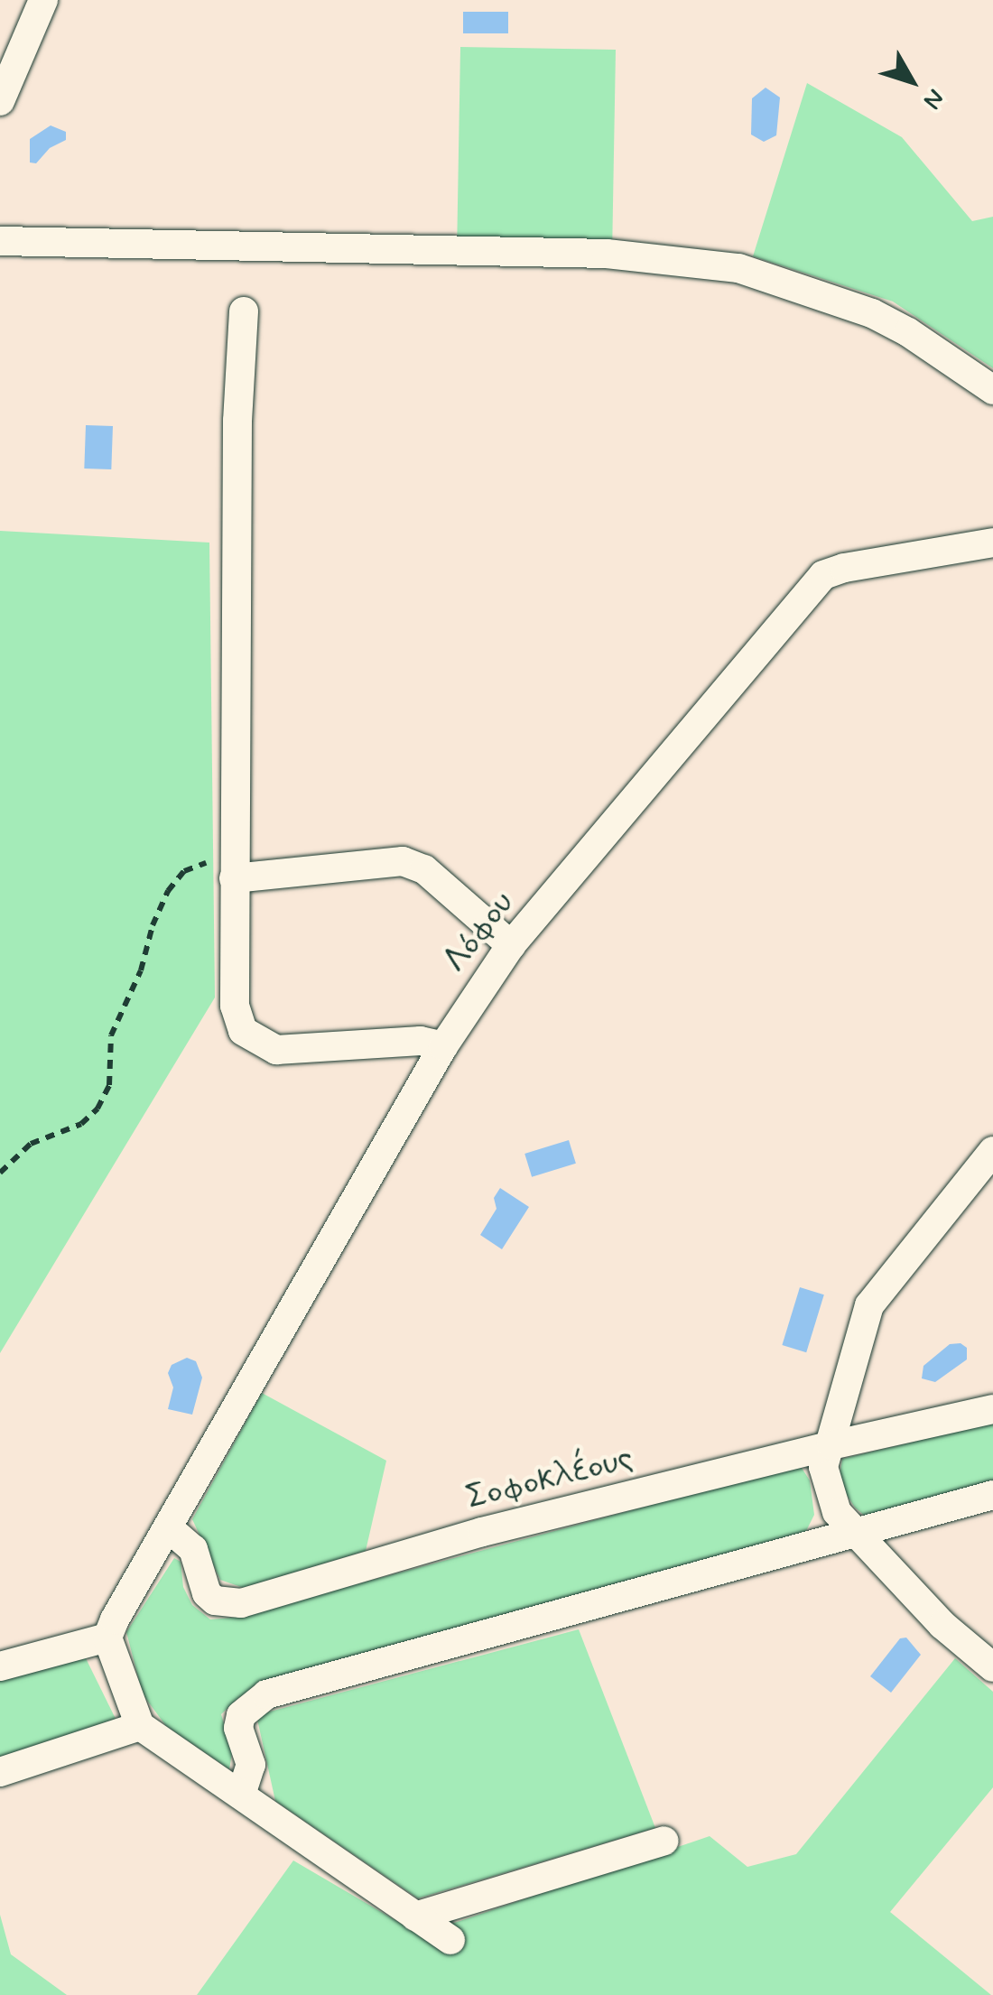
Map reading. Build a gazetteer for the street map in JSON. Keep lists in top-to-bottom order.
{
  "streets": {
    "street": ["Λόφου", "Σοφοκλέους"]
  },
  "crossings": [
    ["Λόφου", "Σοφοκλέους"]
  ],
  "north": "bottom right"
}
